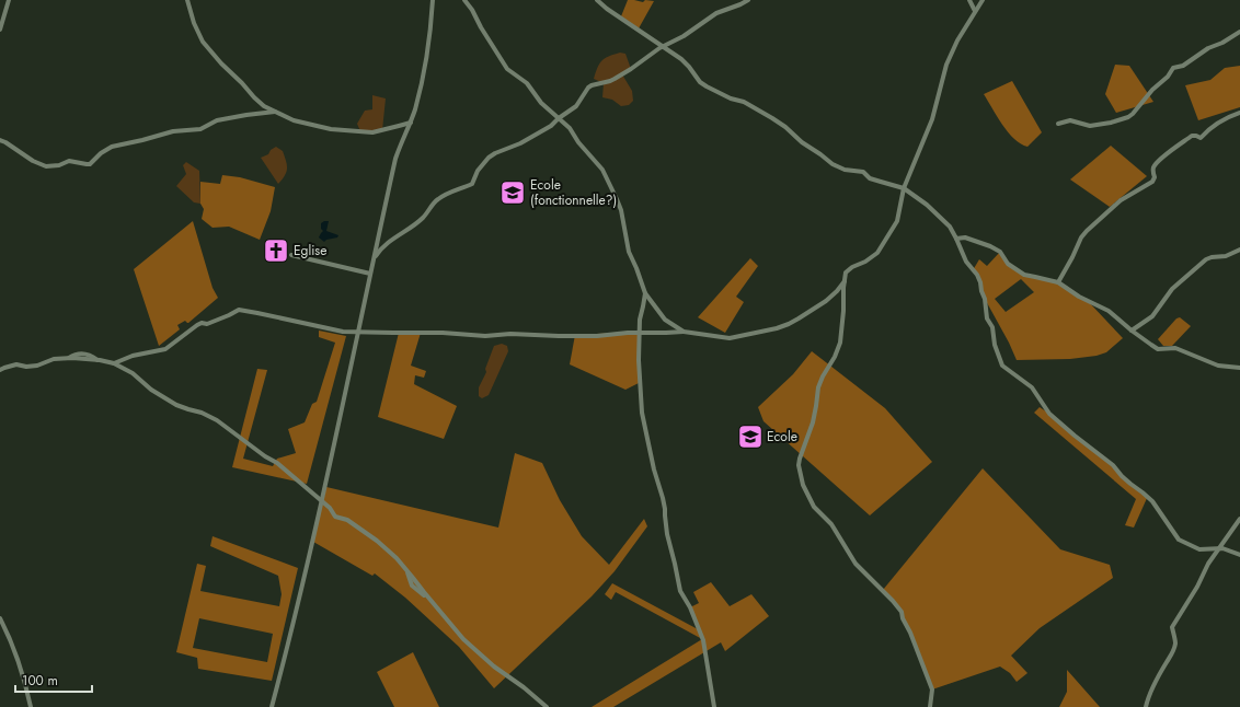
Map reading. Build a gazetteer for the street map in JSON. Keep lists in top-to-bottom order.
{
  "places": {
    "school or university": ["Ecole (fonctionnelle?)", "Ecole"],
    "church": ["Eglise"]
  },
  "scale_bar": "100 m"
}
